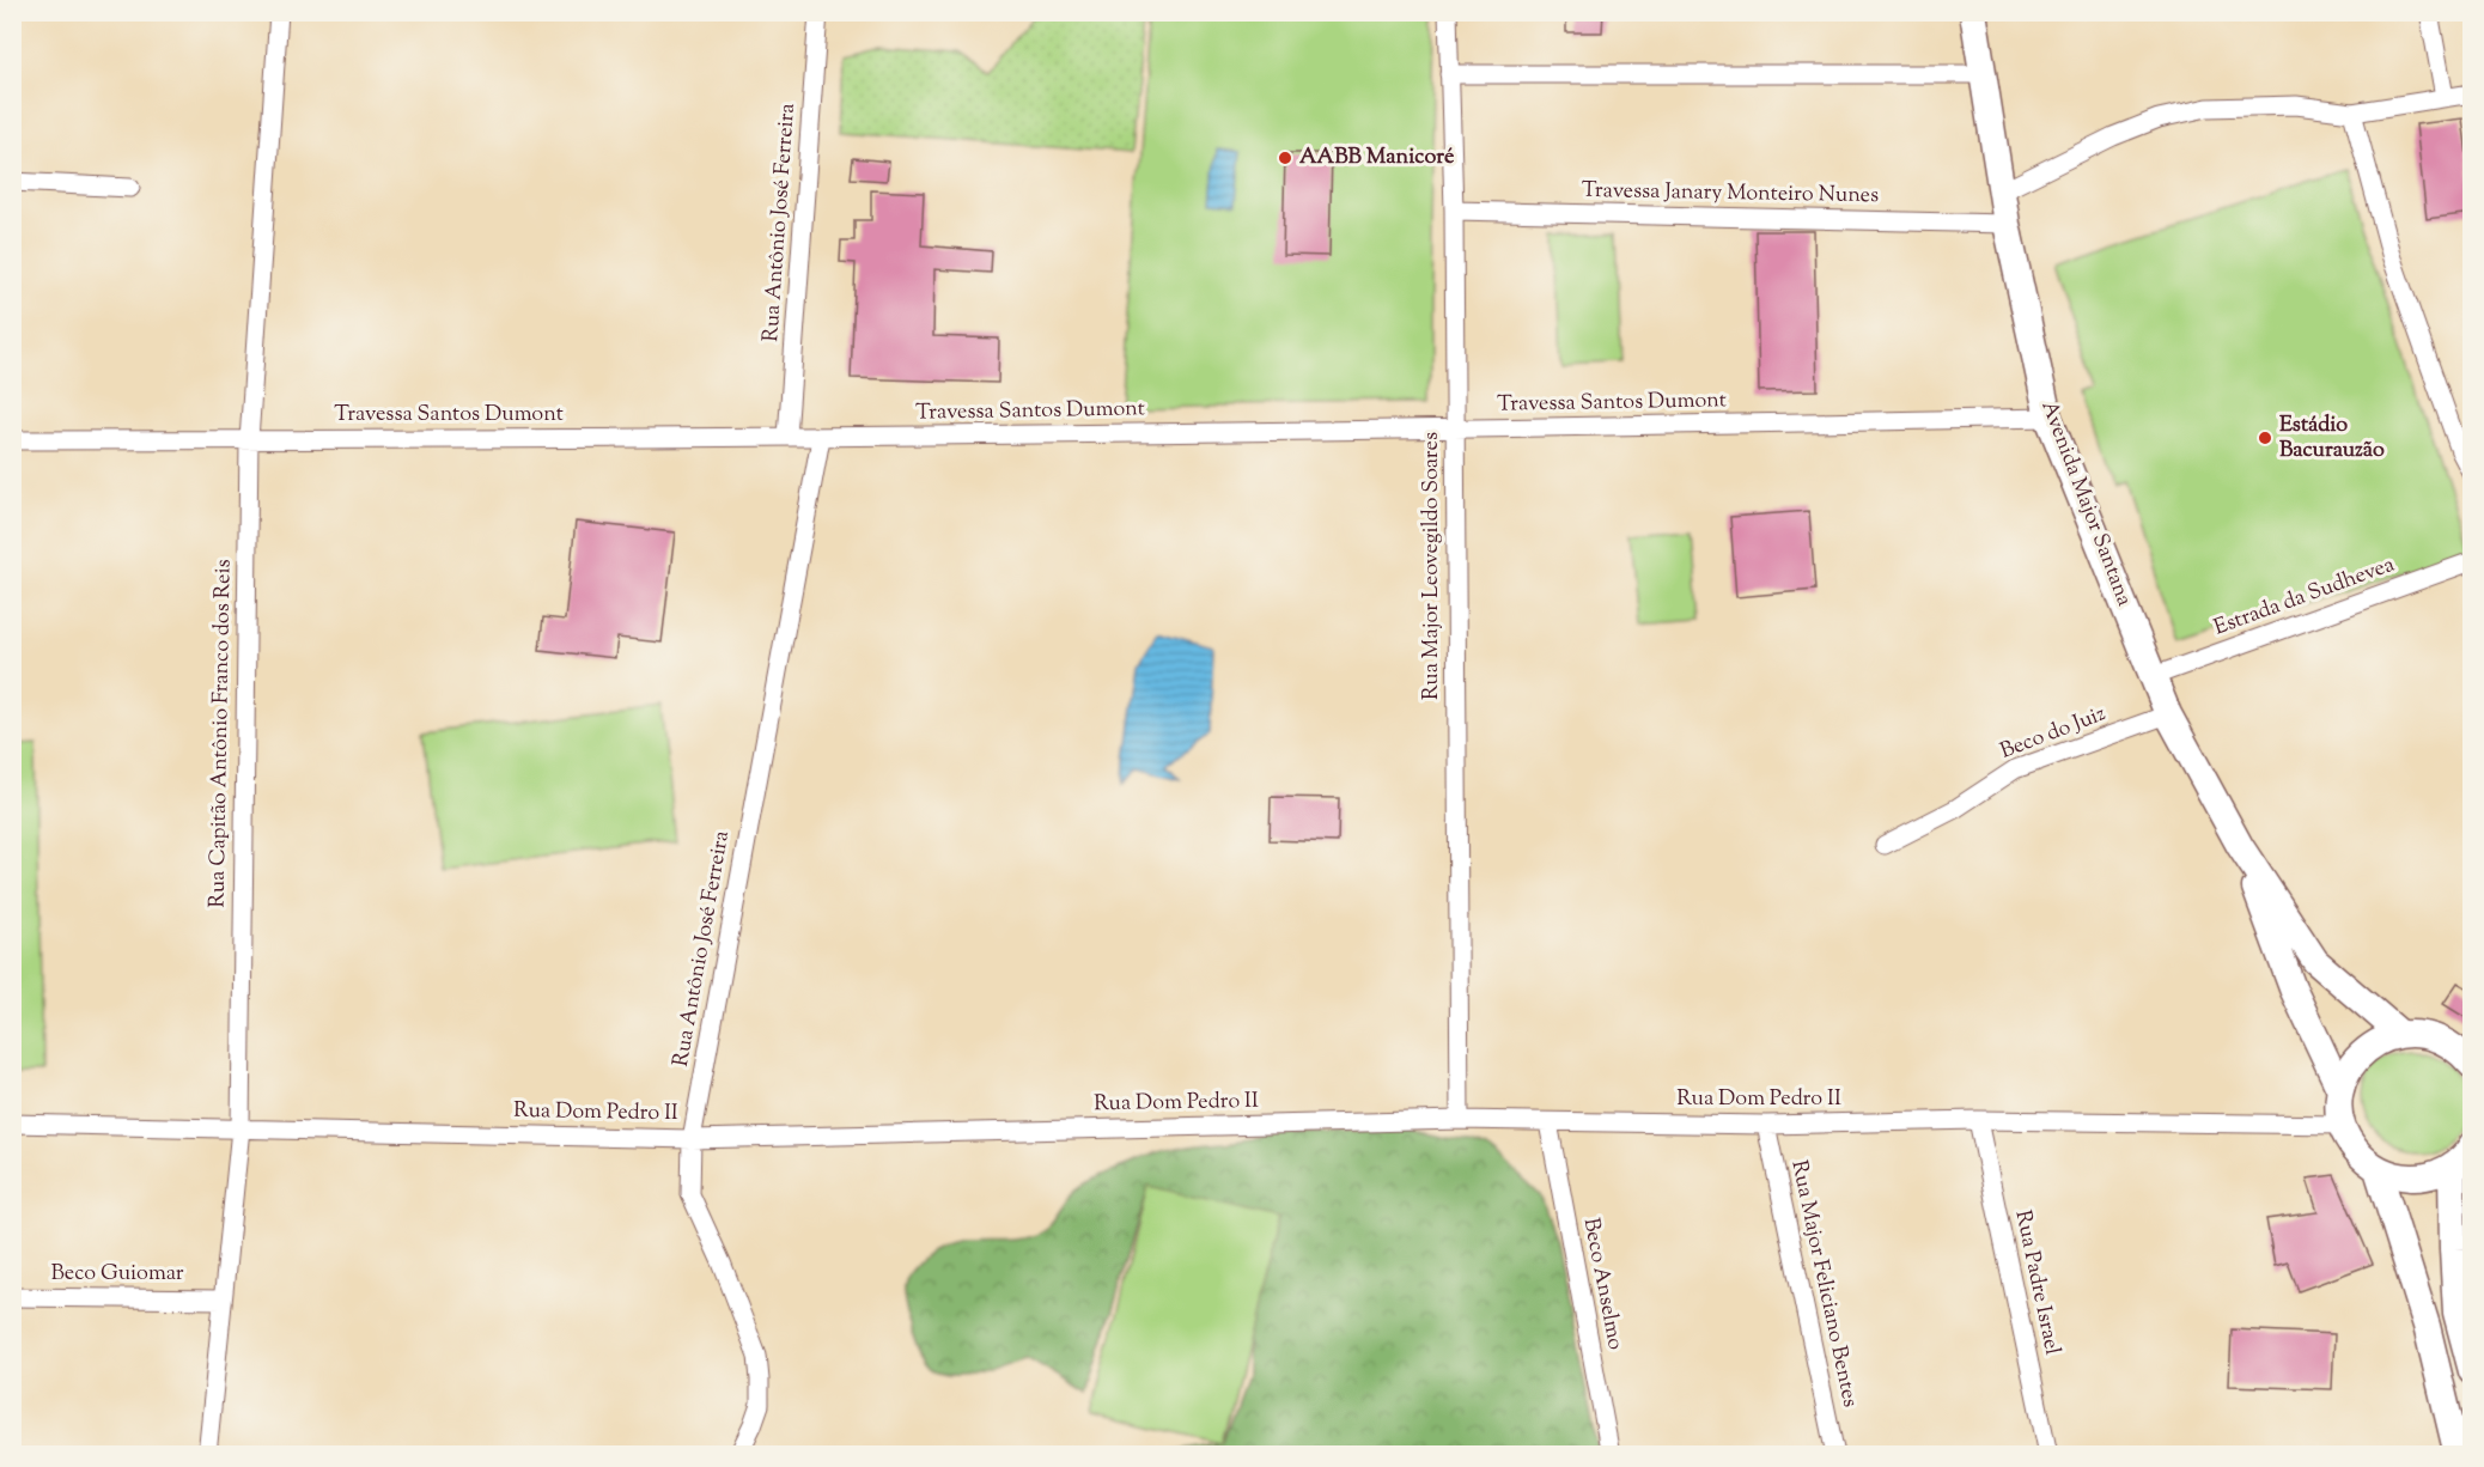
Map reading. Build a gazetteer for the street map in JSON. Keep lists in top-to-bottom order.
{
  "streets": {
    "street": [
      "Travessa Janary Monteiro Nunes",
      "Rua Antônio José Ferreira",
      "Travessa Santos Dumont",
      "Avenida Major Santana",
      "Rua Major Leovegildo Soares",
      "Estrada da Sudhevea",
      "Rua Capitão Antônio Franco dos Reis",
      "Beco do Juiz",
      "Rua Dom Pedro II",
      "Beco Guiomar",
      "Rua Padre Israel",
      "Beco Anselmo",
      "Rua Major Feliciano Bentes"
    ]
  },
  "crossings": [
    ["Travessa Janary Monteiro Nunes", "Avenida Major Santana"],
    ["Travessa Janary Monteiro Nunes", "Rua Major Leovegildo Soares"],
    ["Rua Antônio José Ferreira", "Travessa Santos Dumont"],
    ["Rua Antônio José Ferreira", "Rua Dom Pedro II"],
    ["Travessa Santos Dumont", "Avenida Major Santana"],
    ["Travessa Santos Dumont", "Rua Major Leovegildo Soares"],
    ["Travessa Santos Dumont", "Rua Capitão Antônio Franco dos Reis"],
    ["Avenida Major Santana", "Estrada da Sudhevea"],
    ["Avenida Major Santana", "Beco do Juiz"],
    ["Rua Major Leovegildo Soares", "Rua Dom Pedro II"],
    ["Rua Capitão Antônio Franco dos Reis", "Rua Dom Pedro II"],
    ["Rua Capitão Antônio Franco dos Reis", "Beco Guiomar"],
    ["Rua Dom Pedro II", "Rua Padre Israel"],
    ["Rua Dom Pedro II", "Beco Anselmo"],
    ["Rua Dom Pedro II", "Rua Major Feliciano Bentes"]
  ],
  "places": ["AABB Manicoré", "Estádio Bacurauzão"]
}
